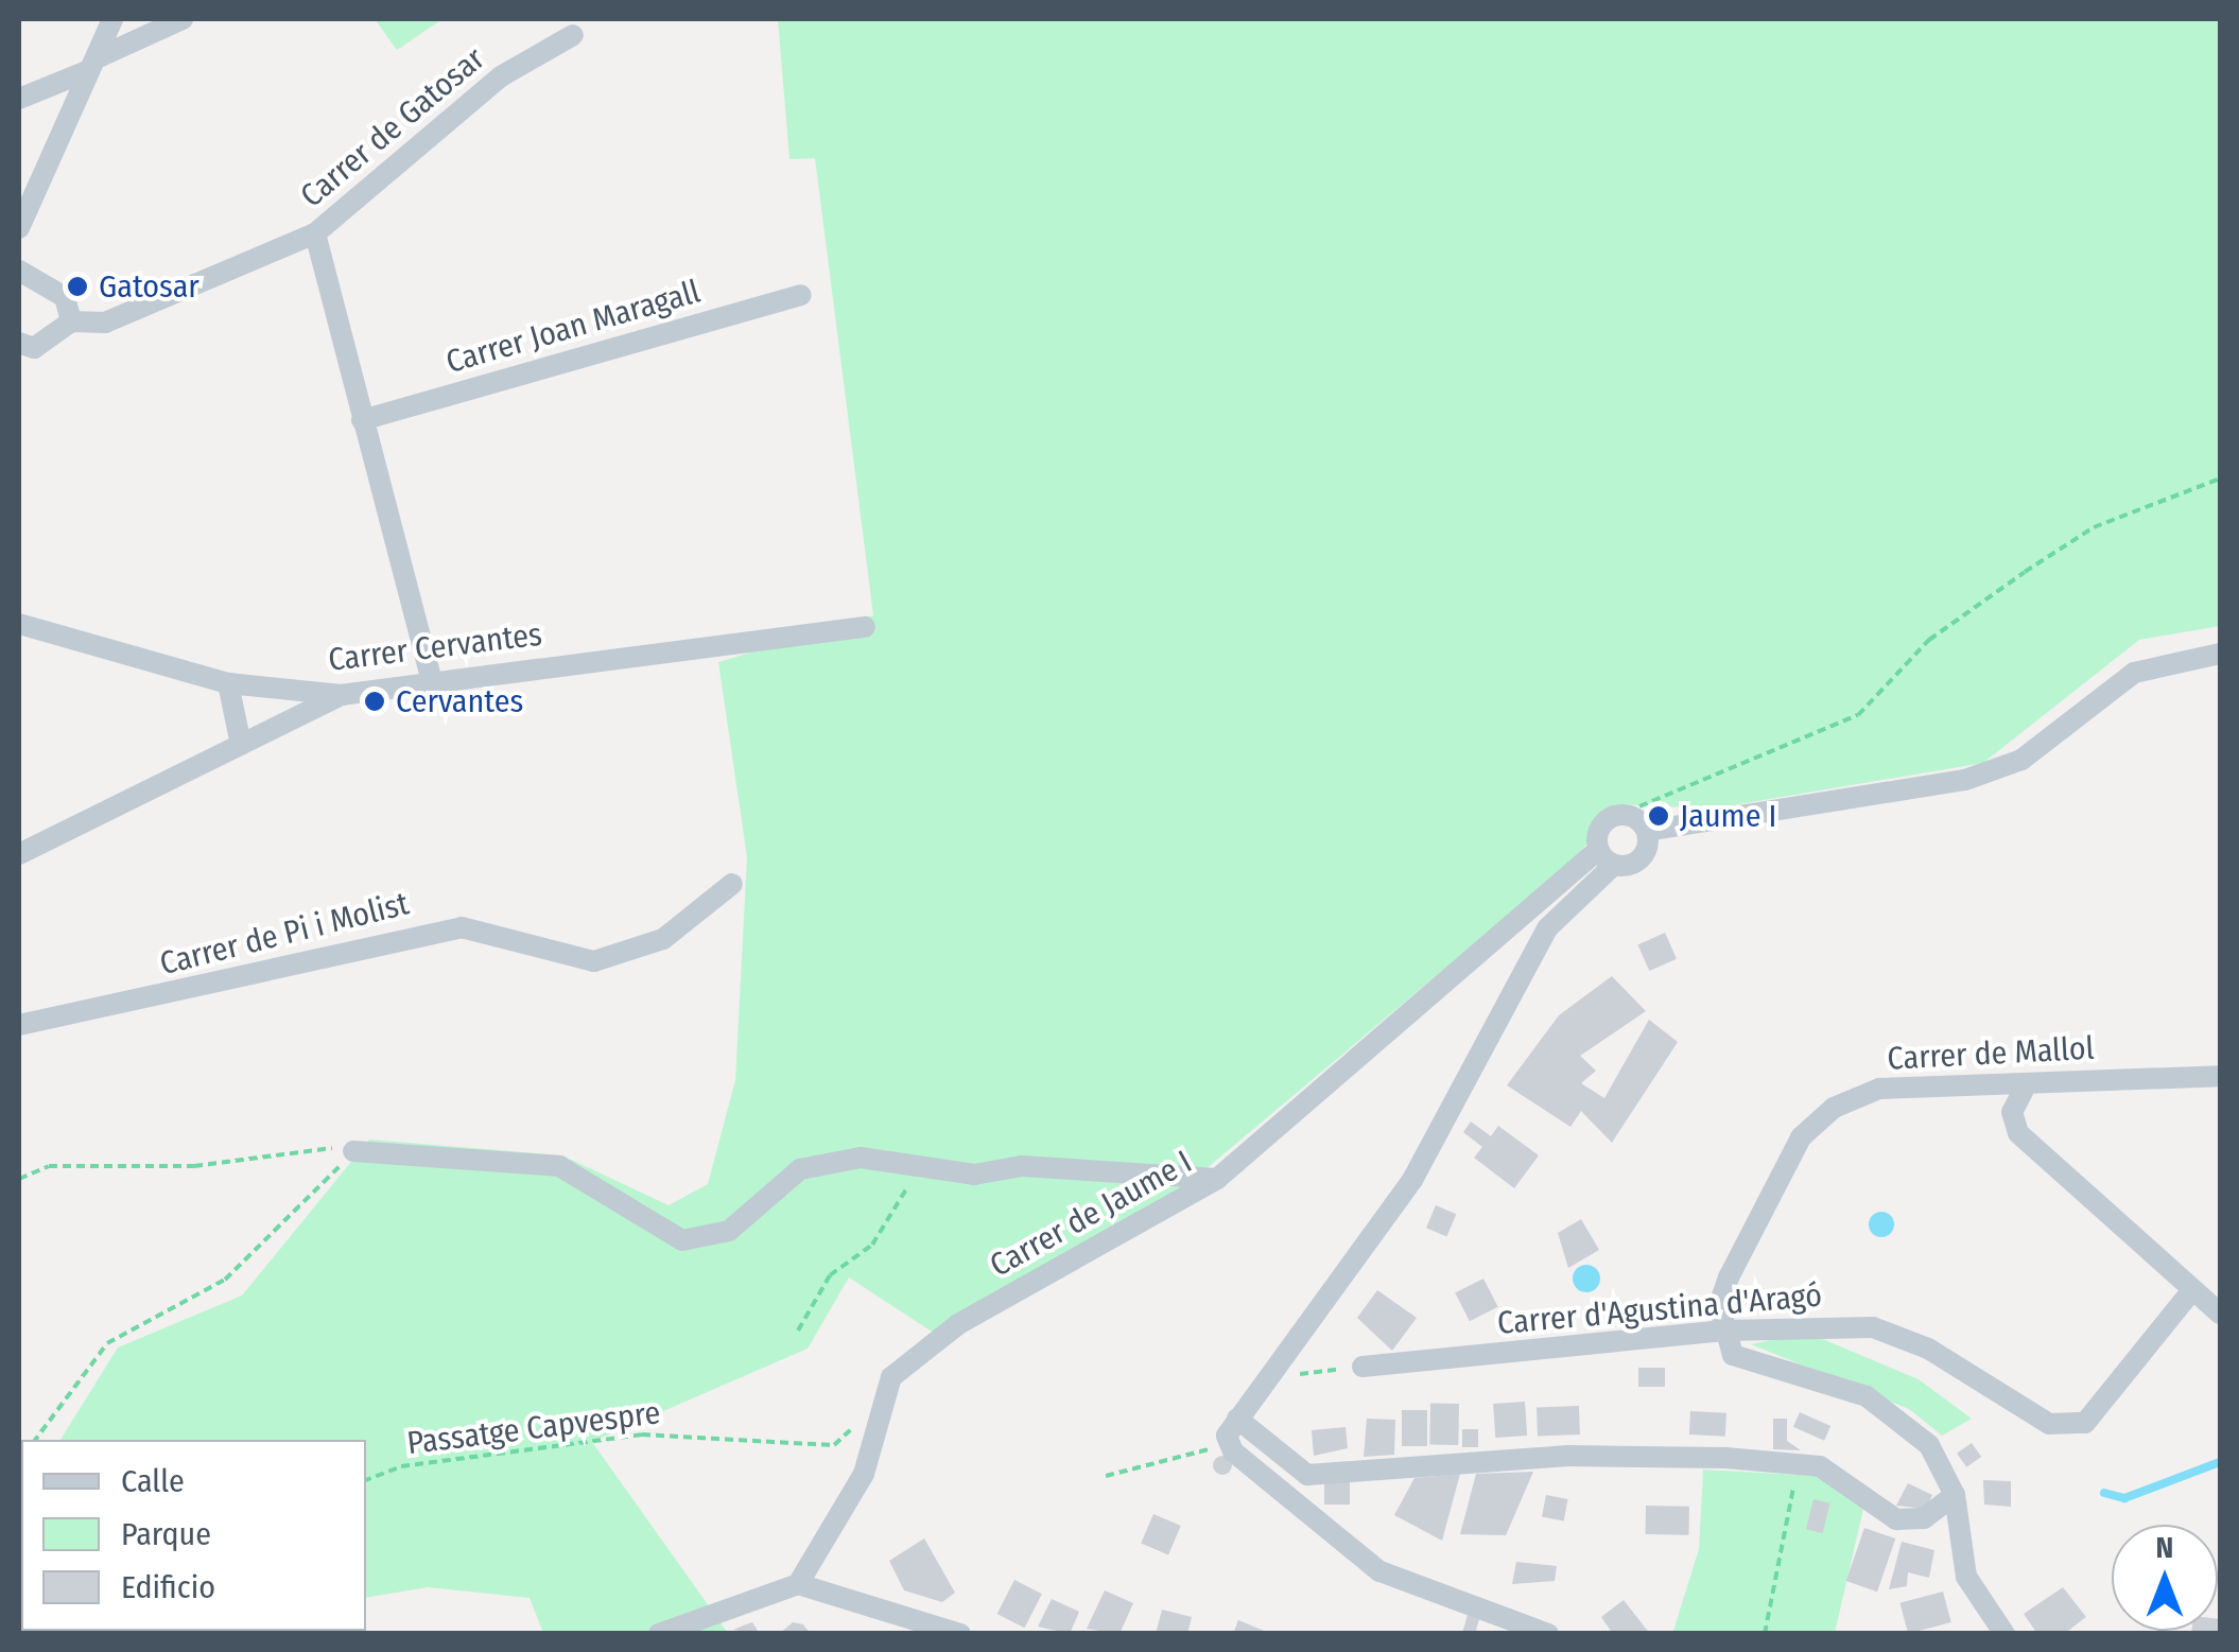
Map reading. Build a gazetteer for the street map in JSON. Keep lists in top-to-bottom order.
{
  "streets": {
    "street": [
      "Carrer de Gatosar",
      "Carrer Joan Maragall",
      "Carrer Cervantes",
      "Carrer de Pi i Molist",
      "Carrer de Mallol",
      "Carrer de Jaume I",
      "Carrer d'Agustina d'Aragó"
    ],
    "path": ["Passatge Capvespre"]
  },
  "crossings": [
    ["Carrer de Mallol", "Carrer d'Agustina d'Aragó"],
    ["Carrer de Jaume I", "Passatge Capvespre"]
  ],
  "places": ["Gatosar", "Cervantes", "Jaume I"],
  "legend": ["Calle", "Parque", "Edificio"],
  "north": "top"
}
